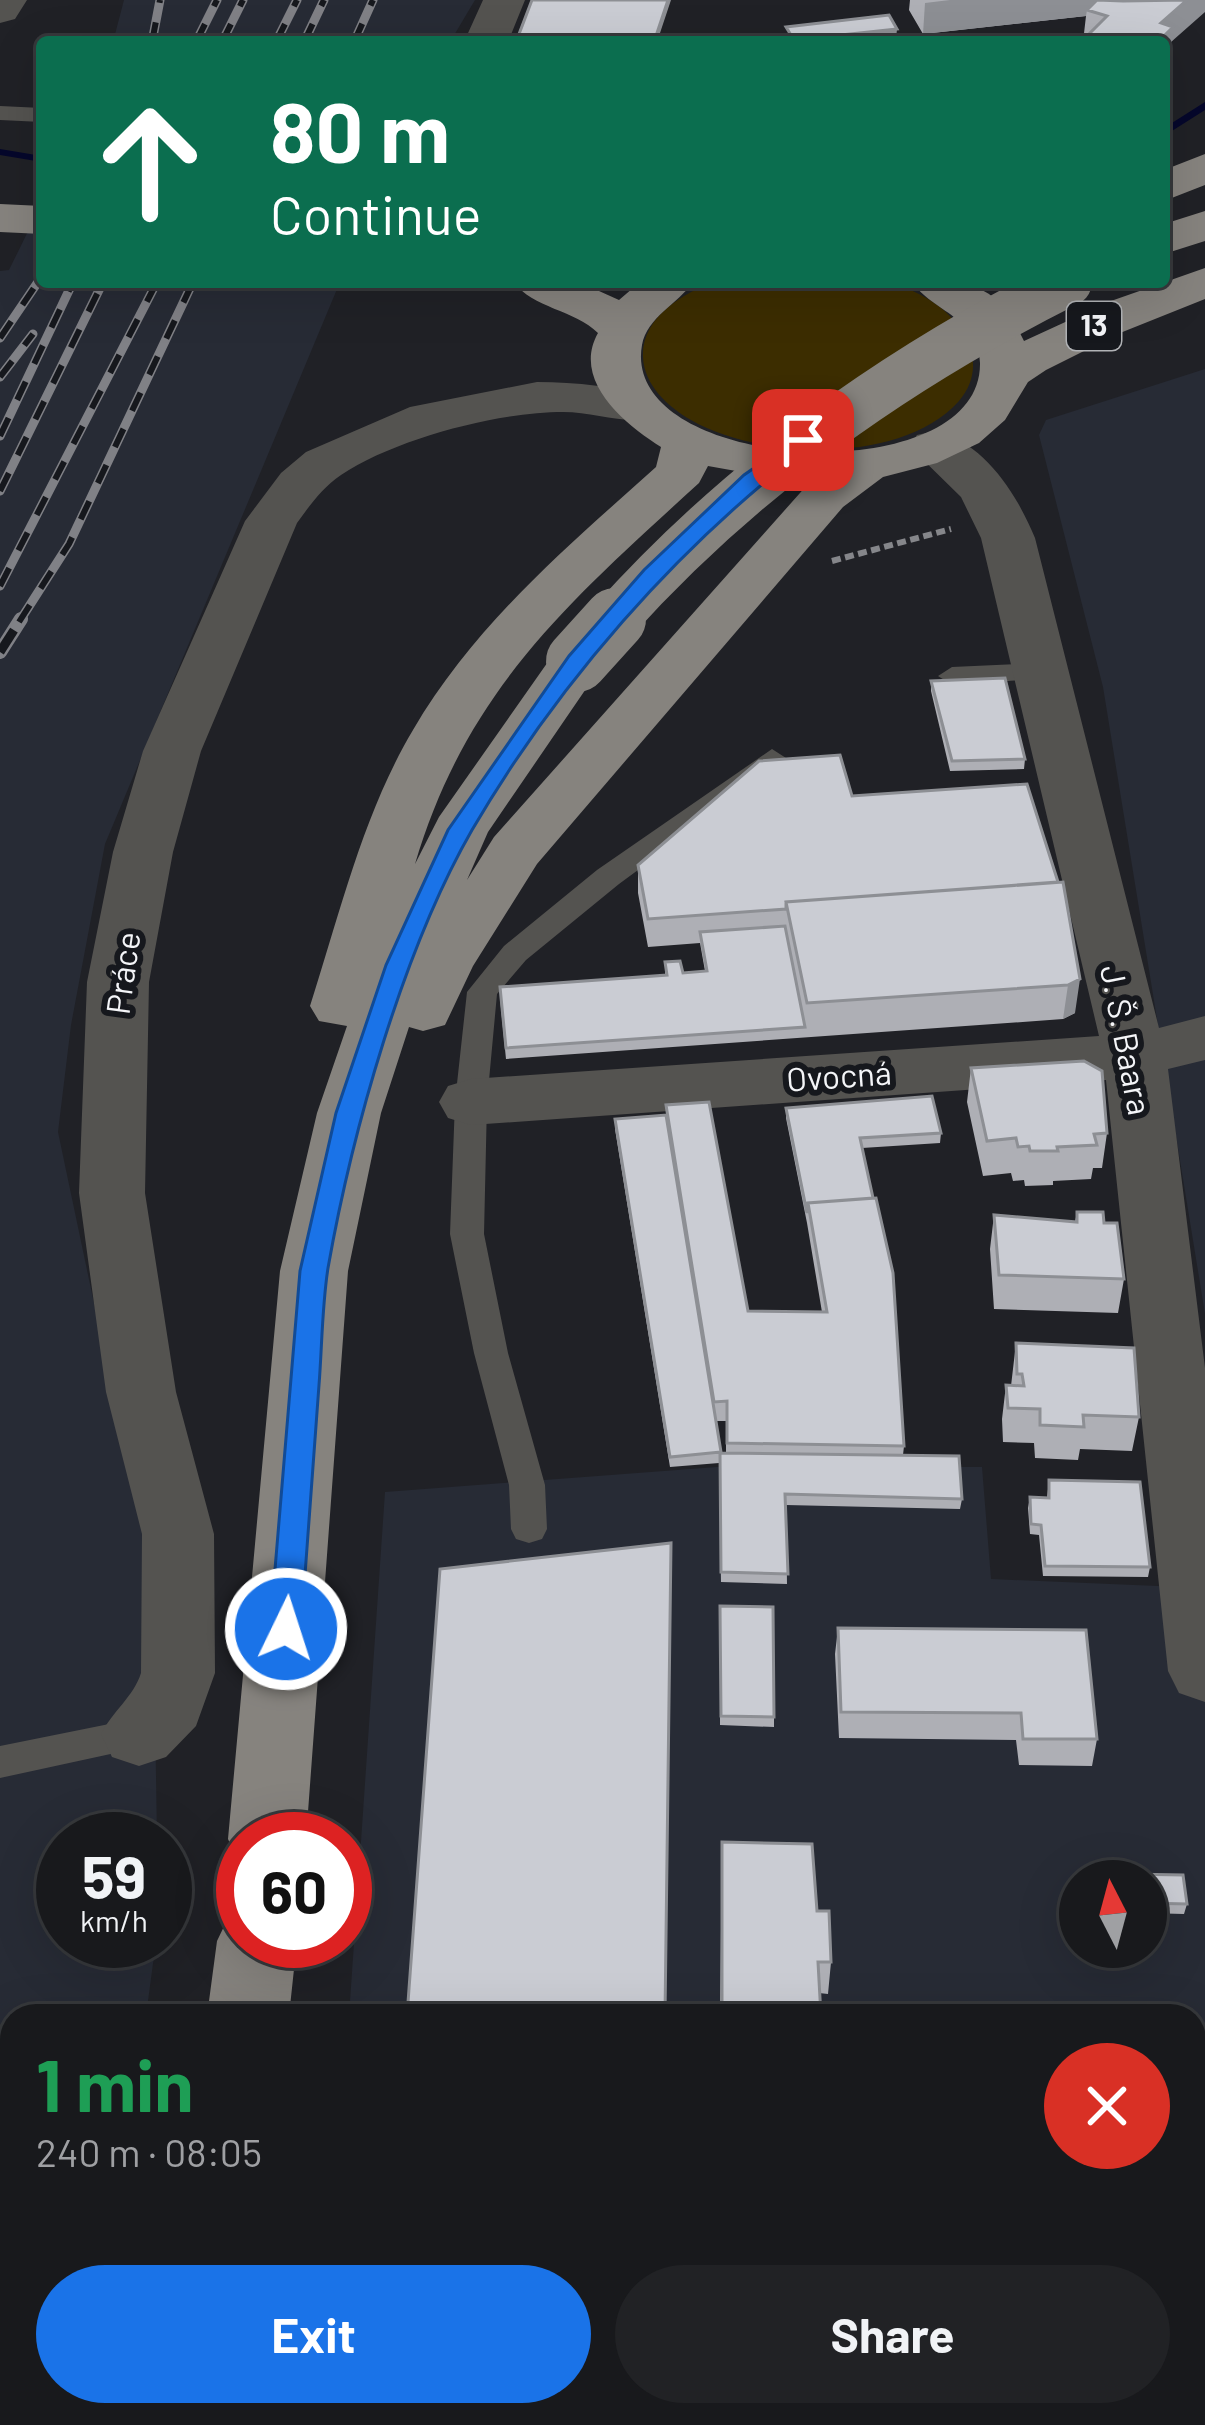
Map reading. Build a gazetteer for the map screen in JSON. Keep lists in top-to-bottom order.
{
  "streets": {
    "main road": ["13"],
    "street": ["Práce", "J. Š. Baara", "Ovocná"]
  },
  "crossings": [
    ["13", "Práce"],
    ["13", "J. Š. Baara"],
    ["J. Š. Baara", "Ovocná"]
  ],
  "north": "top",
  "page": {
    "turn": ["80 m", "Continue"],
    "speed": "59 km/h",
    "limit": "60",
    "heading": ["1 min", "240 m · 08:05"],
    "buttons": ["Exit", "Share"]
  }
}
